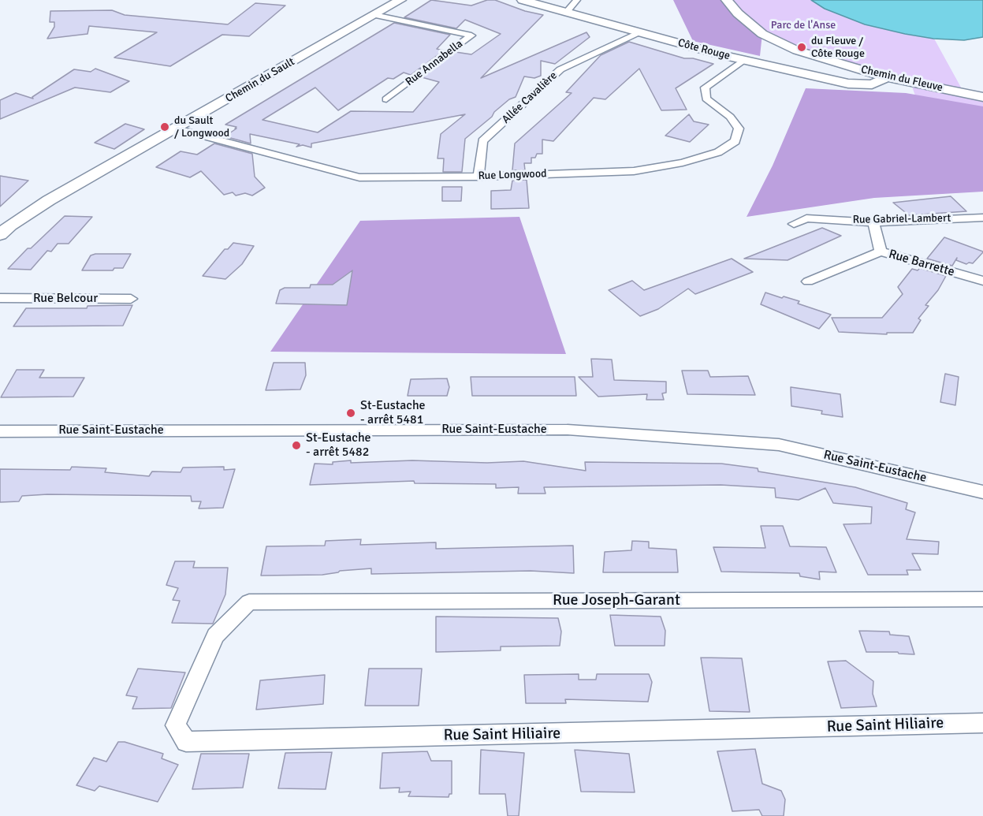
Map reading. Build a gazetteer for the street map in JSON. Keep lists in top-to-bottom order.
{
  "streets": {
    "street": [
      "Côte Rouge",
      "Rue Annabella",
      "Chemin du Fleuve",
      "Chemin du Sault",
      "Allée Cavalière",
      "Rue Longwood",
      "Rue Gabriel-Lambert",
      "Rue Barrette",
      "Rue Belcour",
      "Rue Saint-Eustache",
      "Rue Joseph-Garant",
      "Rue Saint Hiliaire"
    ]
  },
  "crossings": [
    ["Côte Rouge", "Chemin du Fleuve"],
    ["Côte Rouge", "Allée Cavalière"],
    ["Côte Rouge", "Rue Longwood"],
    ["Rue Annabella", "Chemin du Sault"],
    ["Chemin du Sault", "Rue Longwood"],
    ["Allée Cavalière", "Rue Longwood"],
    ["Rue Joseph-Garant", "Rue Saint Hiliaire"]
  ],
  "parks": ["Parc de l'Anse"],
  "places": [
    "du Fleuve / Côte Rouge",
    "du Sault / Longwood",
    "St-Eustache - arrêt 5481",
    "St-Eustache - arrêt 5482"
  ]
}
